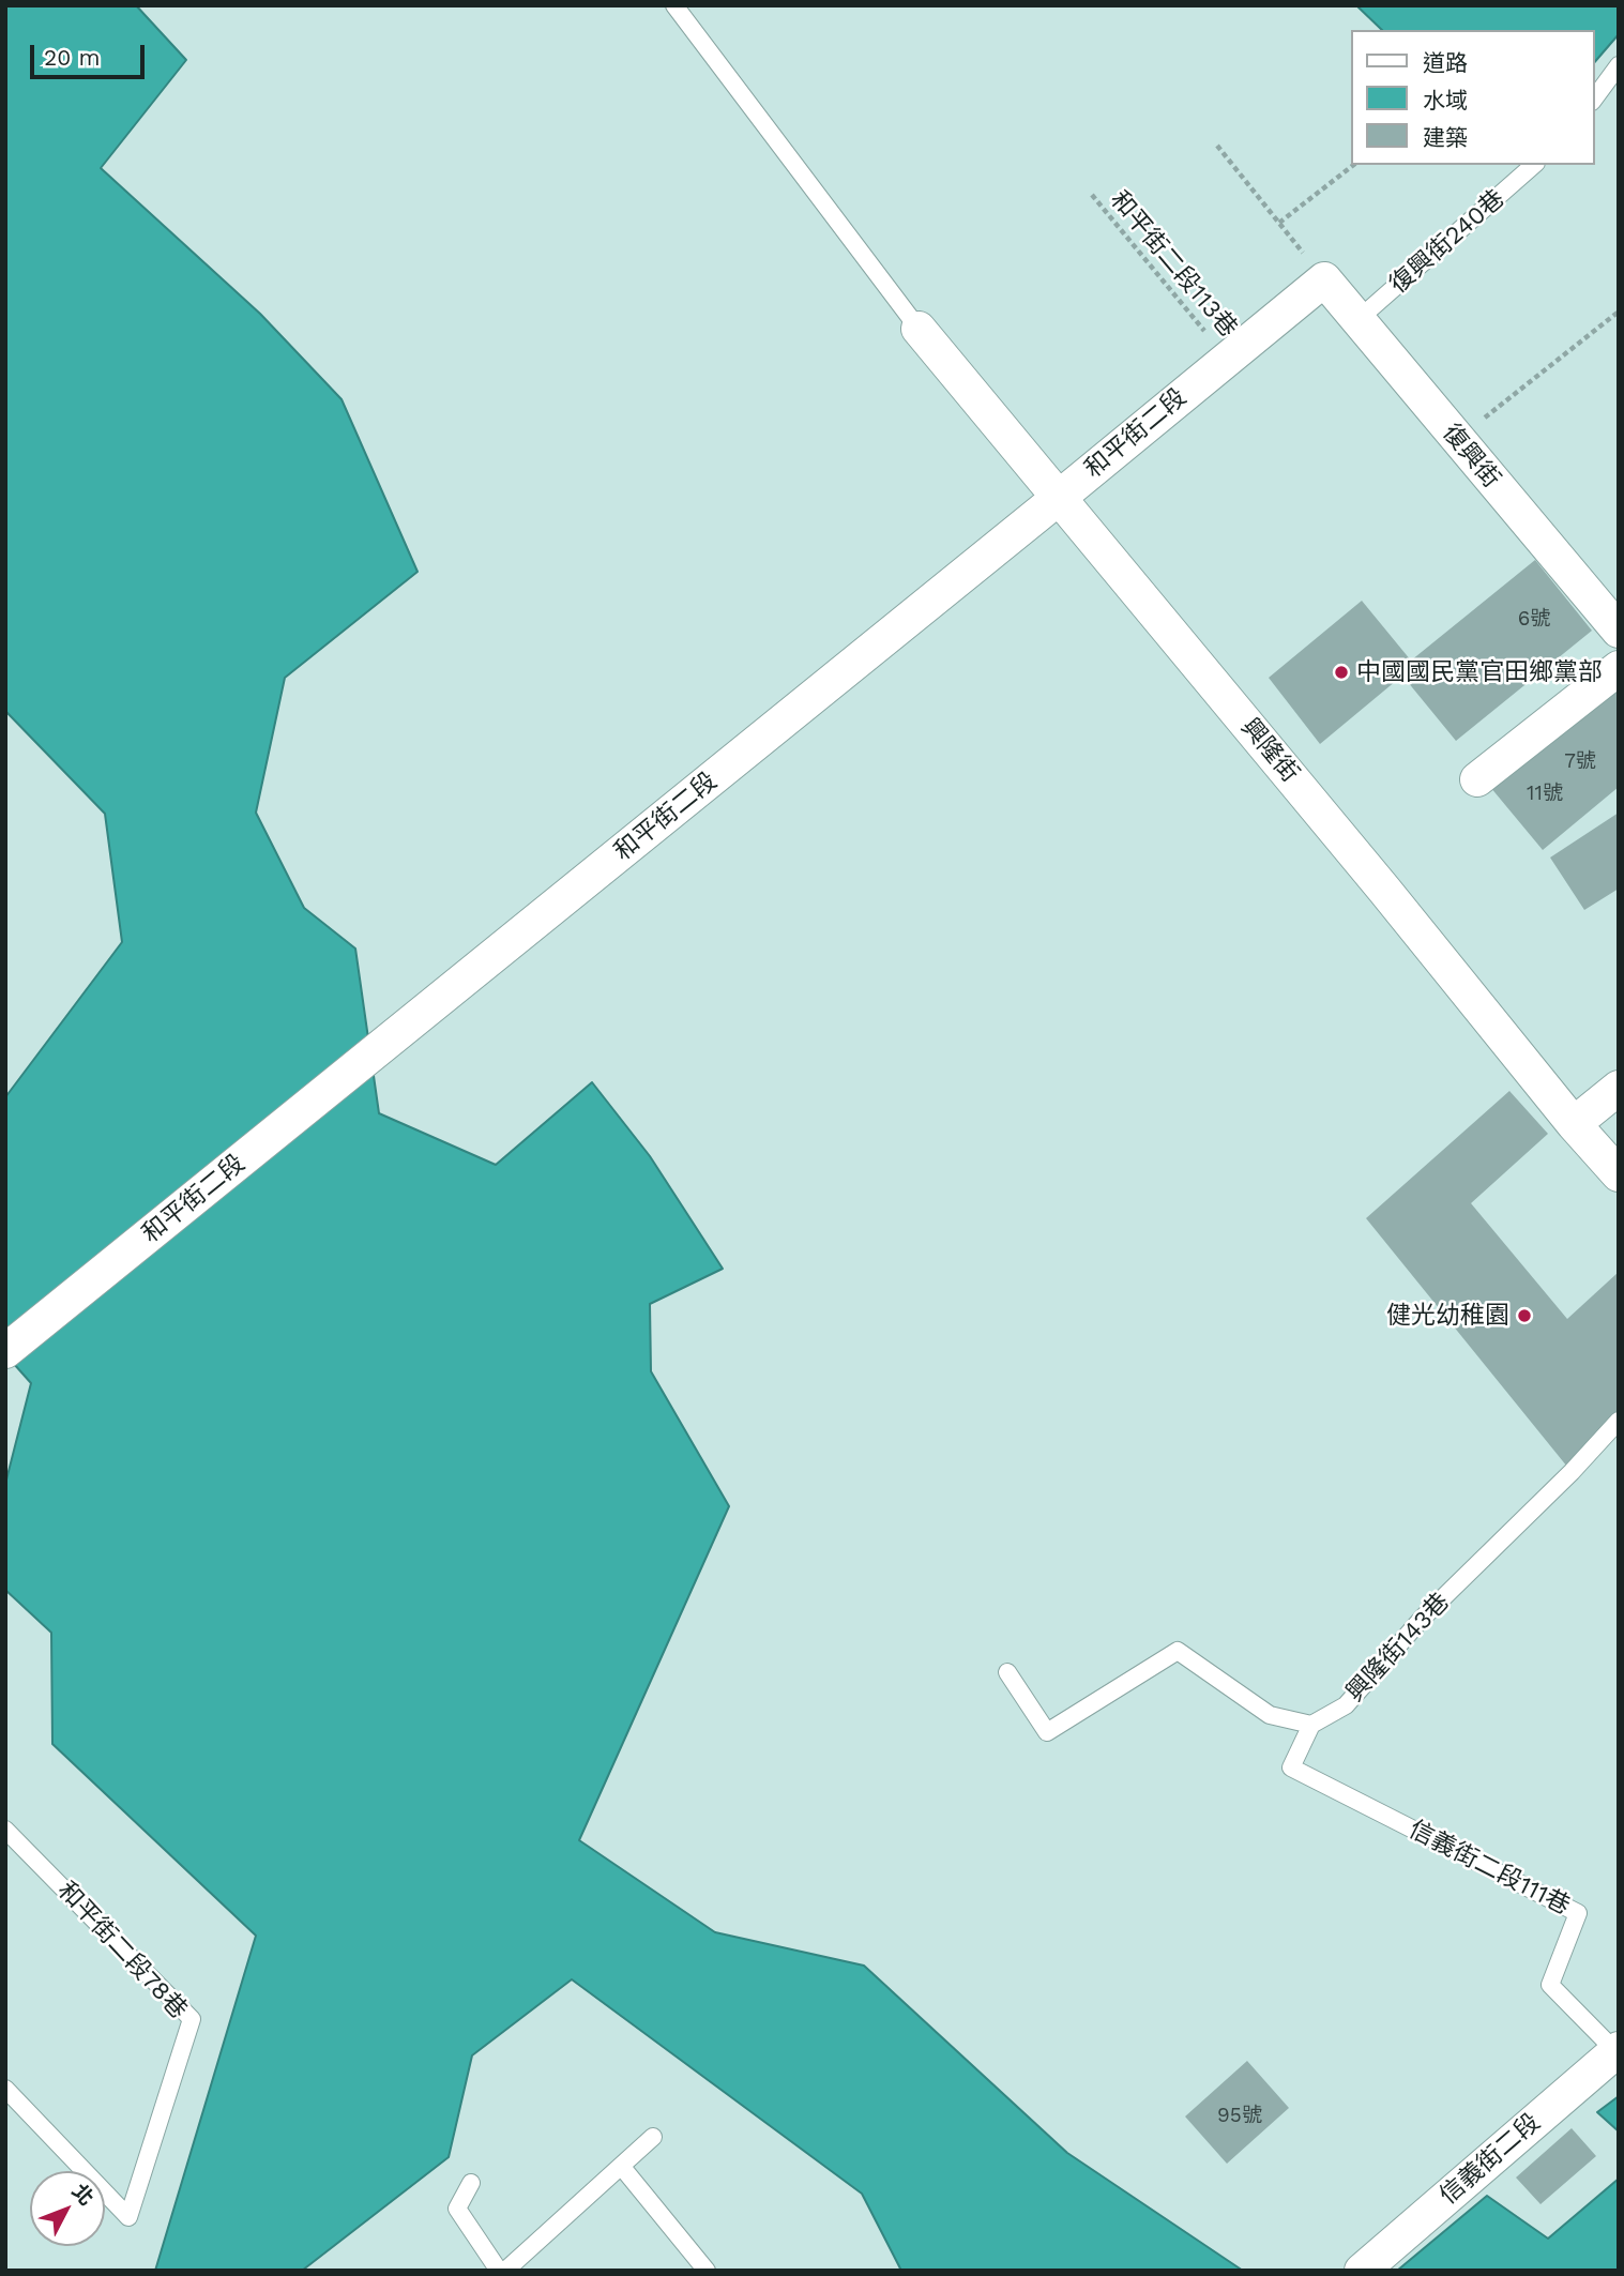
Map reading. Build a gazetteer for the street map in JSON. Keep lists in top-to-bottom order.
{
  "streets": {
    "street": [
      "和平街二段",
      "復興街",
      "興隆街",
      "信義街二段"
    ],
    "lane": [
      "復興街240巷",
      "興隆街143巷",
      "信義街二段111巷",
      "和平街二段78巷"
    ],
    "path": ["和平街二段113巷"]
  },
  "crossings": [
    ["復興街240巷", "復興街"],
    ["和平街二段113巷", "和平街二段"],
    ["和平街二段", "復興街"],
    ["和平街二段", "興隆街"],
    ["興隆街143巷", "信義街二段111巷"],
    ["信義街二段111巷", "信義街二段"]
  ],
  "places": ["中國國民黨官田鄉黨部", "健光幼稚園"],
  "house_numbers": [
    "6號",
    "7號",
    "11號",
    "95號"
  ],
  "legend": ["道路", "水域", "建築"],
  "scale_bar": "20 m",
  "north": "top right"
}
